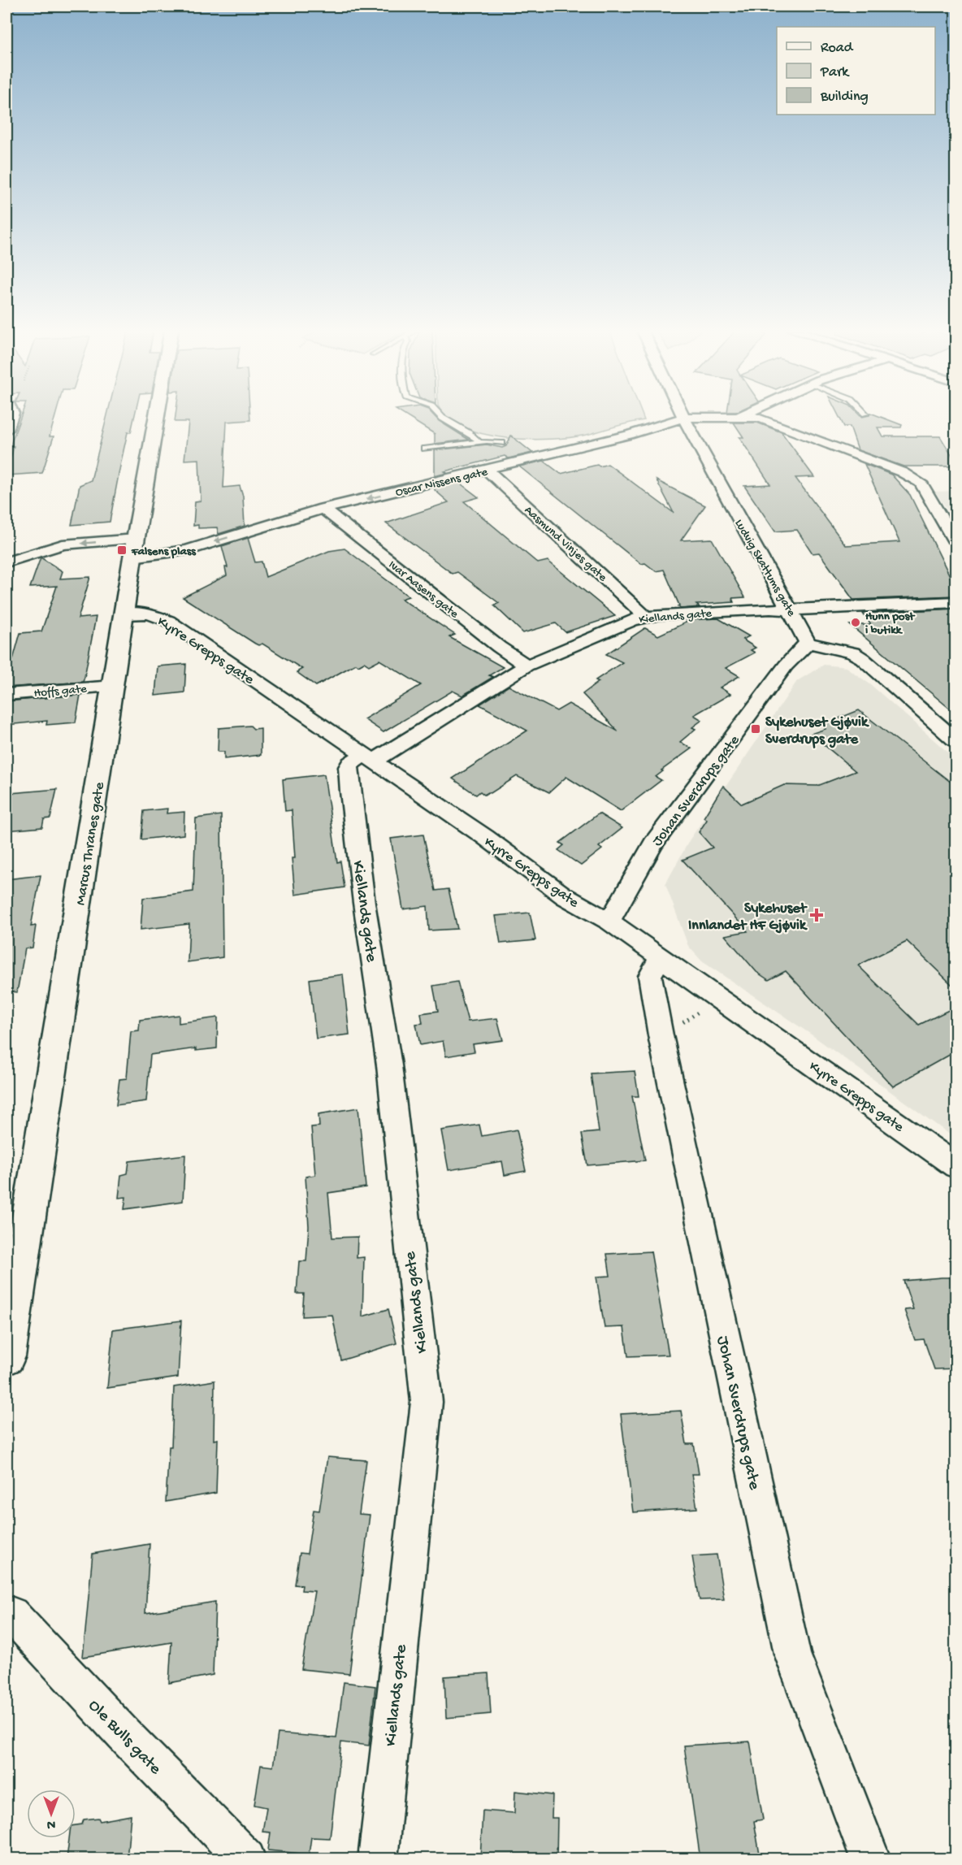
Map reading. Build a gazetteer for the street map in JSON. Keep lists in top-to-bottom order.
{
  "streets": {
    "main road": ["Marcus Thranes gate"],
    "street": [
      "Oscar Nissens gate",
      "Aasmund Vinjes gate",
      "Ludvig Skattums gate",
      "Ivar Aasens gate",
      "Kiellands gate",
      "Kyrre Grepps gate",
      "Hoffs gate",
      "Johan Sverdrups gate",
      "Ole Bulls gate"
    ]
  },
  "crossings": [
    ["Oscar Nissens gate", "Aasmund Vinjes gate"],
    ["Oscar Nissens gate", "Ludvig Skattums gate"],
    ["Oscar Nissens gate", "Ivar Aasens gate"],
    ["Oscar Nissens gate", "Marcus Thranes gate"],
    ["Aasmund Vinjes gate", "Kiellands gate"],
    ["Ludvig Skattums gate", "Kiellands gate"],
    ["Ludvig Skattums gate", "Johan Sverdrups gate"],
    ["Ivar Aasens gate", "Kiellands gate"],
    ["Kiellands gate", "Kyrre Grepps gate"],
    ["Kyrre Grepps gate", "Johan Sverdrups gate"],
    ["Kyrre Grepps gate", "Marcus Thranes gate"],
    ["Hoffs gate", "Marcus Thranes gate"]
  ],
  "one_way": ["Oscar Nissens gate"],
  "places": {
    "transit": ["Falsens plass", "Sykehuset Gjøvik Sverdrups gate"],
    "other": ["Hunn post i butikk"],
    "health": ["Sykehuset Innlandet HF Gjøvik"]
  },
  "legend": ["Road", "Park", "Building"],
  "north": "bottom"
}
